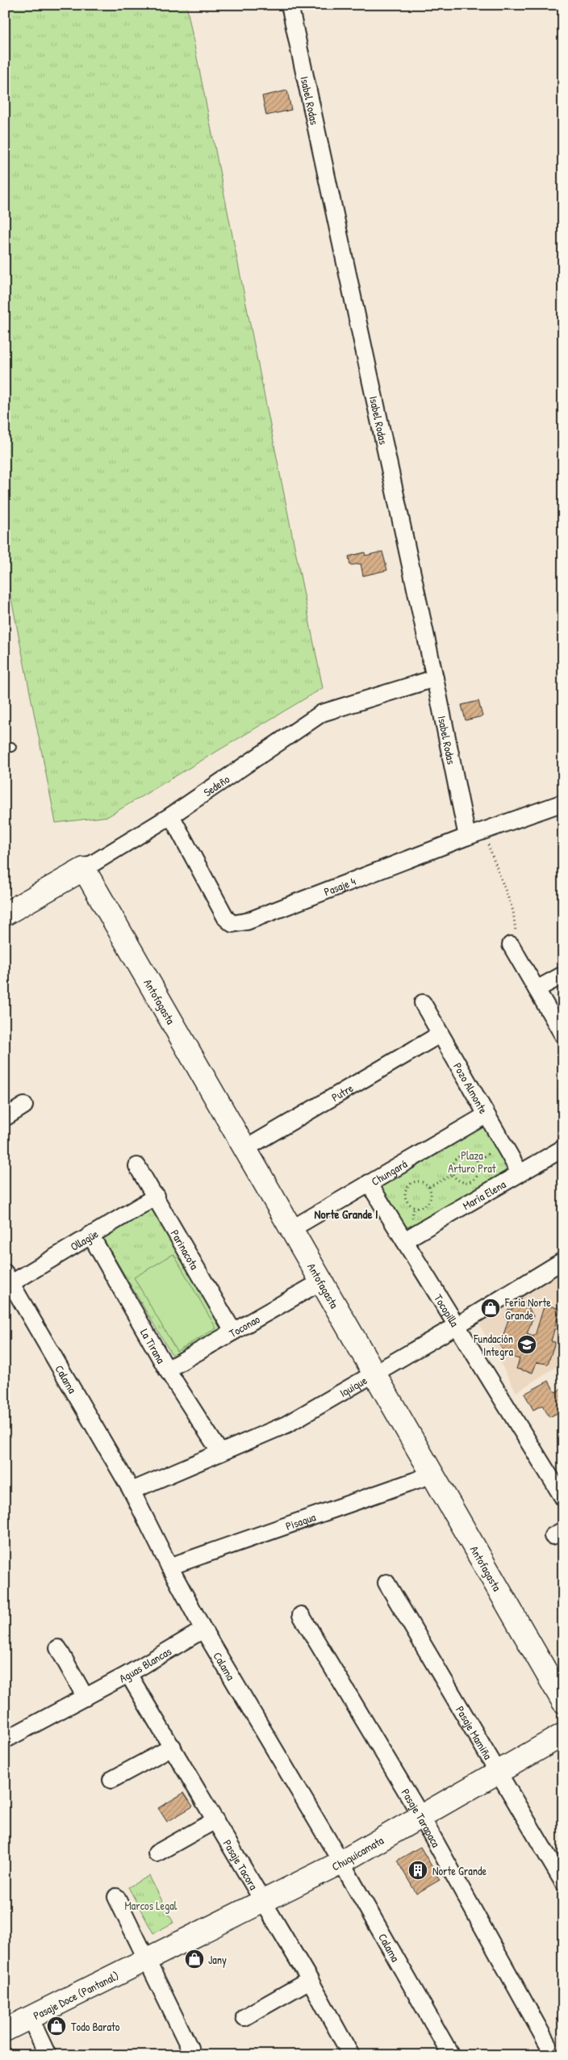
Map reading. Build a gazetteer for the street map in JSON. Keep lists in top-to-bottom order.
{
  "streets": {
    "street": [
      "Isabel Rodas",
      "Sedeño",
      "Pasaje 4",
      "Antofagasta",
      "Pozo Almonte",
      "Putre",
      "Chungará",
      "María Elena",
      "Ollagüe",
      "Parinacota",
      "Tocopilla",
      "Toconao",
      "La Tirana",
      "Calama",
      "Iquique",
      "Pisagua",
      "Aguas Blancas",
      "Pasaje Mamiña",
      "Pasaje Tarapaca",
      "Chuquicamata",
      "Pasaje Tacora",
      "Pasaje Doce (Pantanal)"
    ]
  },
  "crossings": [
    ["Isabel Rodas", "Sedeño"],
    ["Isabel Rodas", "Pasaje 4"],
    ["Sedeño", "Pasaje 4"],
    ["Sedeño", "Antofagasta"],
    ["Antofagasta", "Putre"],
    ["Antofagasta", "Chungará"],
    ["Antofagasta", "Toconao"],
    ["Antofagasta", "Iquique"],
    ["Antofagasta", "Pisagua"],
    ["Pozo Almonte", "Putre"],
    ["Pozo Almonte", "Chungará"],
    ["Pozo Almonte", "María Elena"],
    ["Chungará", "Tocopilla"],
    ["María Elena", "Tocopilla"],
    ["Ollagüe", "Parinacota"],
    ["Ollagüe", "La Tirana"],
    ["Ollagüe", "Calama"],
    ["Parinacota", "Toconao"],
    ["Tocopilla", "Iquique"],
    ["Toconao", "La Tirana"],
    ["La Tirana", "Iquique"],
    ["Calama", "Iquique"],
    ["Calama", "Pisagua"],
    ["Calama", "Aguas Blancas"],
    ["Calama", "Chuquicamata"],
    ["Aguas Blancas", "Pasaje Tacora"],
    ["Pasaje Mamiña", "Chuquicamata"],
    ["Pasaje Tarapaca", "Chuquicamata"],
    ["Chuquicamata", "Pasaje Tacora"],
    ["Chuquicamata", "Pasaje Doce (Pantanal)"]
  ],
  "districts": ["Norte Grande I"],
  "parks": ["Plaza Arturo Prat", "Marcos Legal"],
  "places": {
    "shop": ["Feria Norte Grande", "Jany", "Todo Barato"],
    "school or university": ["Fundación Integra"],
    "building": ["Norte Grande"]
  }
}
